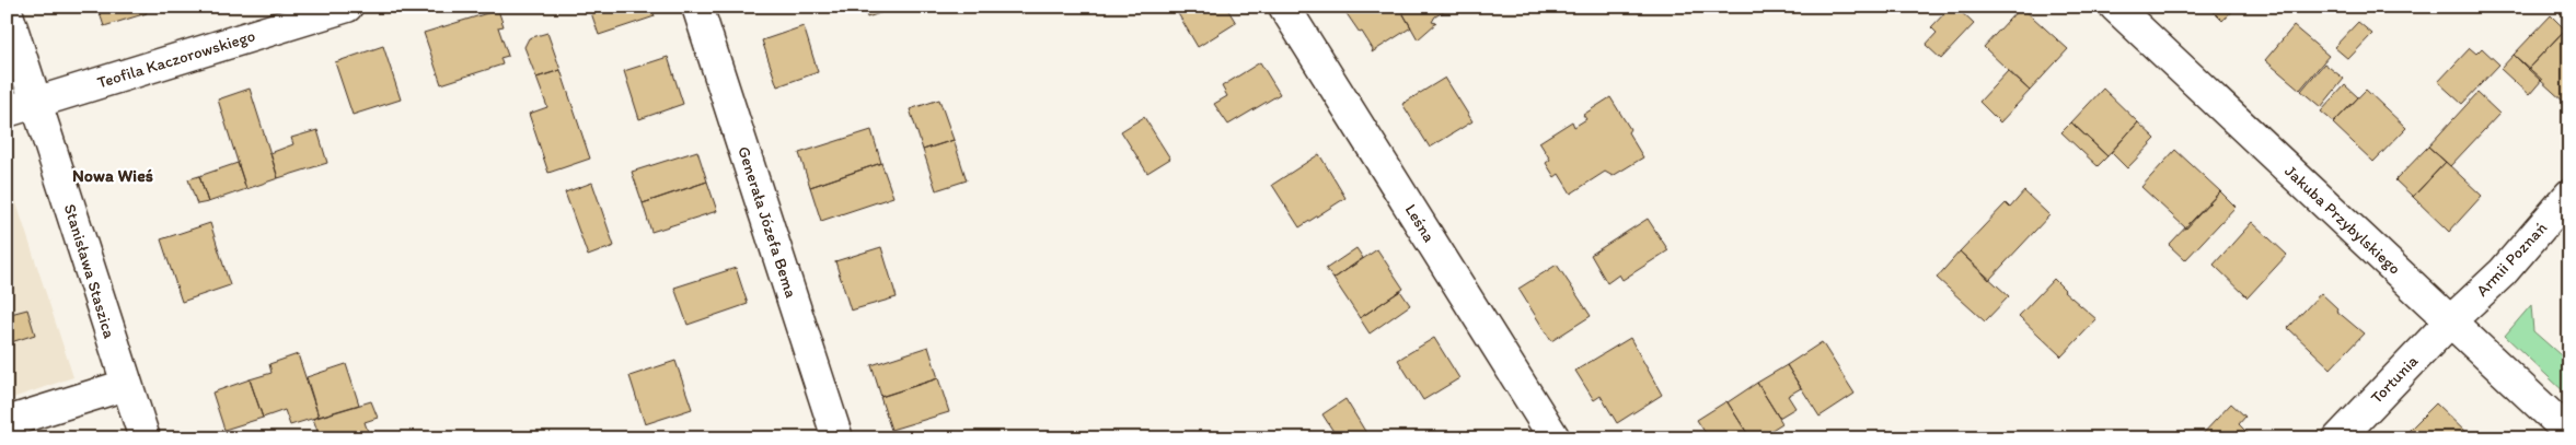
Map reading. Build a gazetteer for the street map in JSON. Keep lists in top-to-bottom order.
{
  "streets": {
    "street": [
      "Teofila Kaczorowskiego",
      "Jakuba Przybylskiego",
      "Generała Józefa Bema",
      "Leśna",
      "Armii Poznań",
      "Stanisława Staszica",
      "Tortunia"
    ]
  },
  "crossings": [
    ["Teofila Kaczorowskiego", "Stanisława Staszica"],
    ["Jakuba Przybylskiego", "Armii Poznań"],
    ["Jakuba Przybylskiego", "Tortunia"],
    ["Armii Poznań", "Tortunia"]
  ],
  "districts": ["Nowa Wieś"]
}
